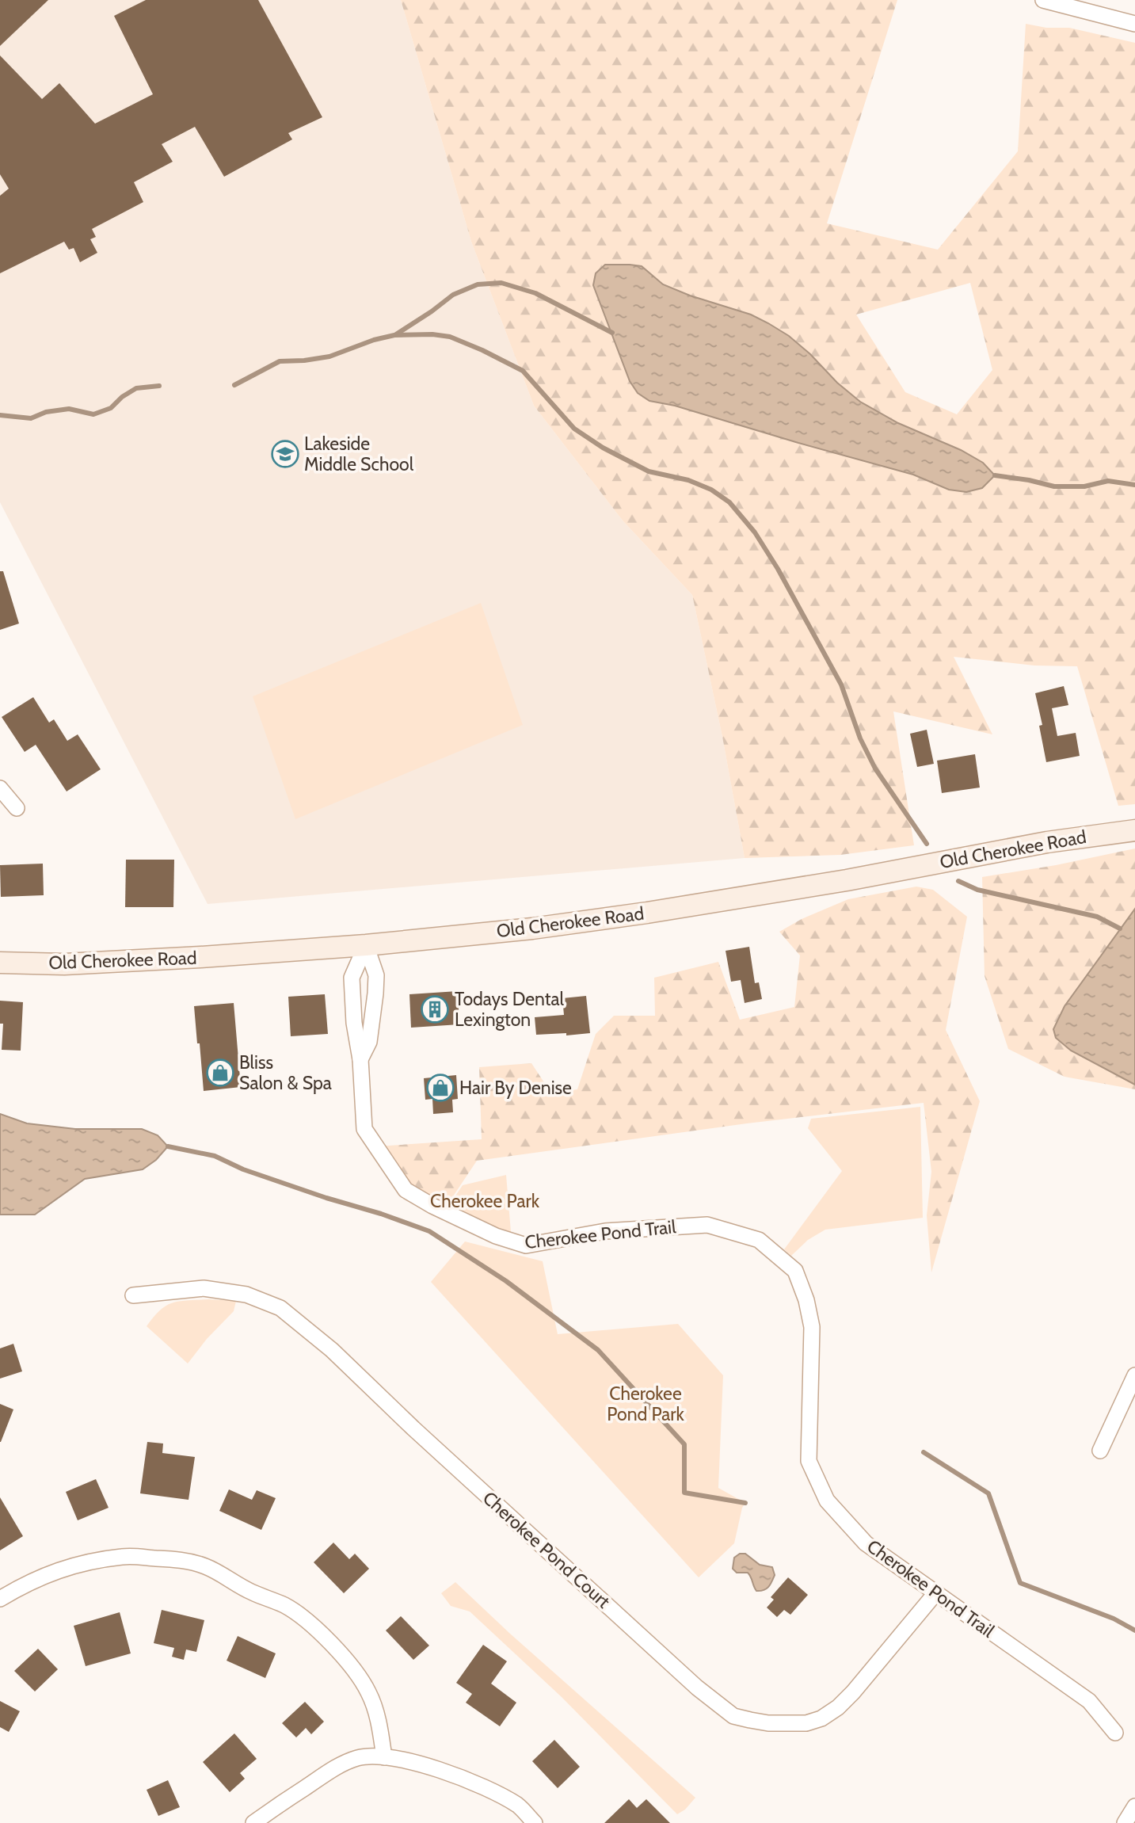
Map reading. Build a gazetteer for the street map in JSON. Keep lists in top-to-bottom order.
{
  "streets": {
    "street": ["Old Cherokee Road", "Cherokee Pond Trail", "Cherokee Pond Court"]
  },
  "crossings": [
    ["Old Cherokee Road", "Cherokee Pond Trail"],
    ["Cherokee Pond Trail", "Cherokee Pond Court"]
  ],
  "parks": ["Cherokee Park", "Cherokee Pond Park"],
  "places": {
    "school or university": ["Lakeside Middle School"],
    "building": ["Todays Dental Lexington"],
    "shop": ["Bliss Salon & Spa", "Hair By Denise"]
  }
}
